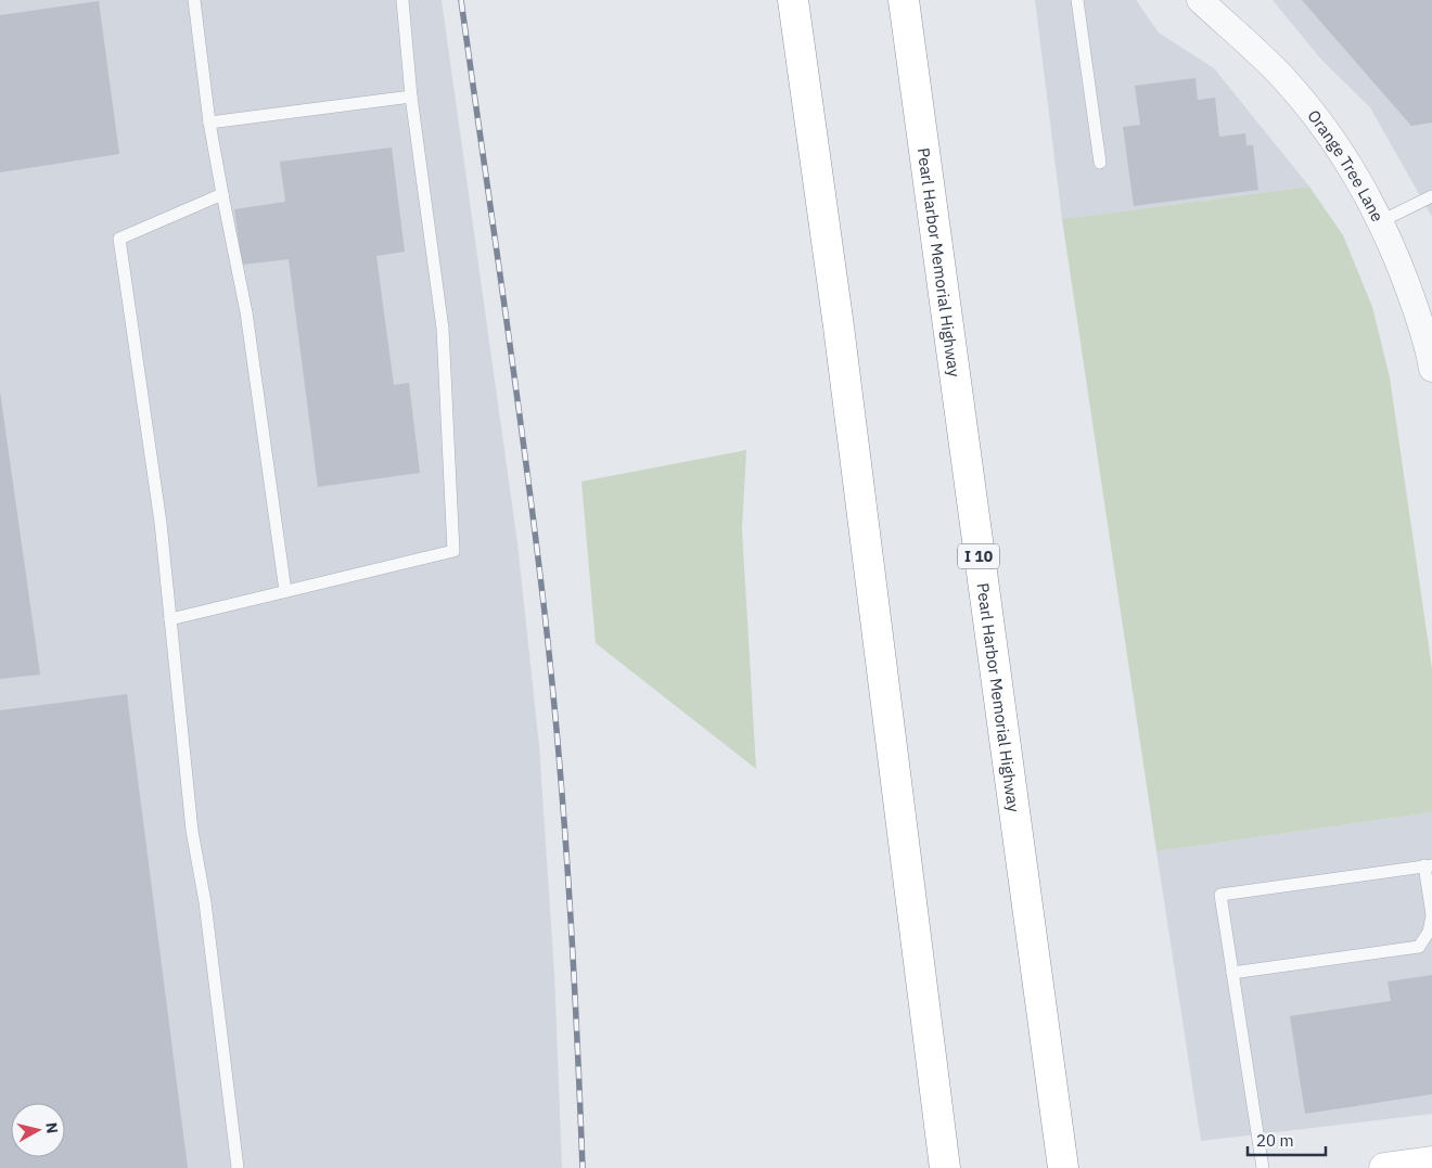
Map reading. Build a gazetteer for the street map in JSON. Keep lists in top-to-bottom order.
{
  "streets": {
    "main road": ["Pearl Harbor Memorial Highway", "I 10"],
    "street": ["Orange Tree Lane"]
  },
  "scale_bar": "20 m",
  "north": "right"
}
